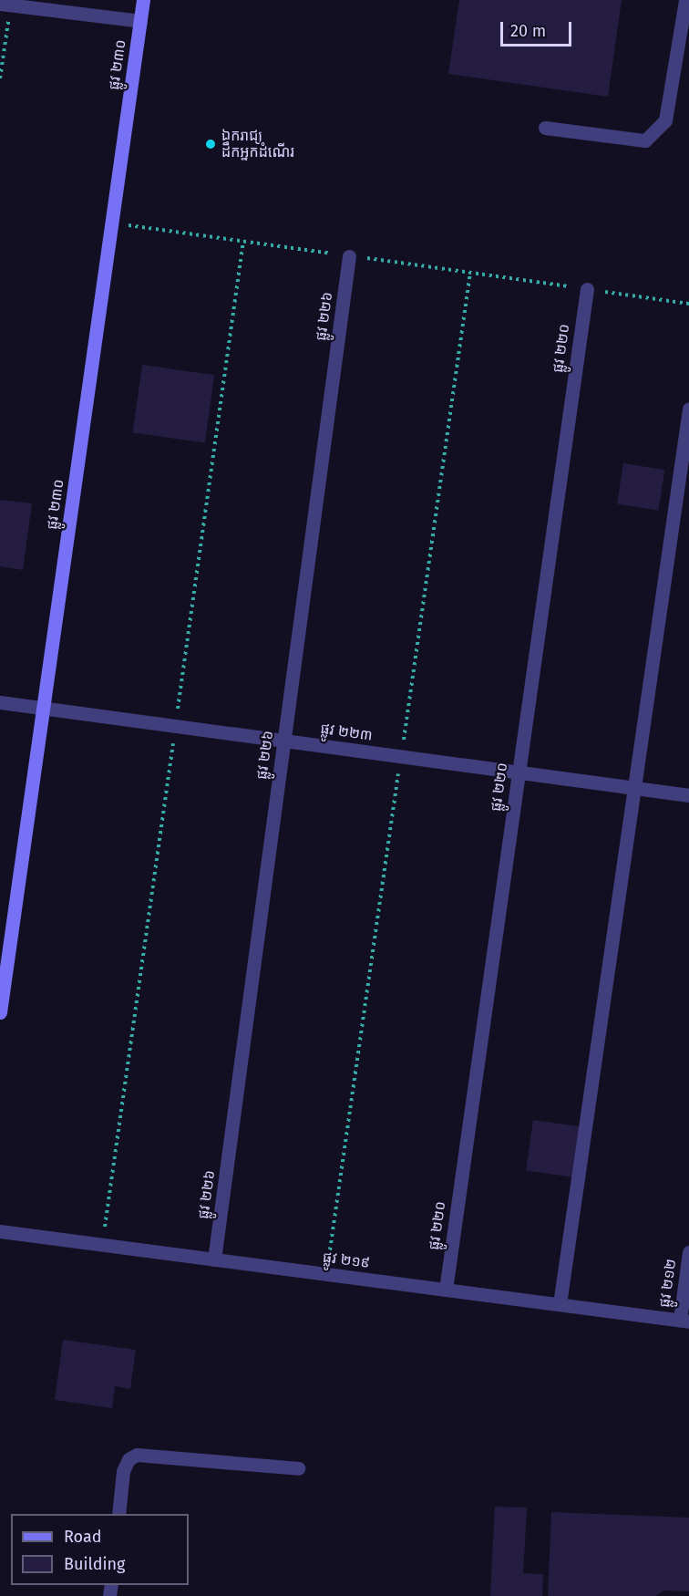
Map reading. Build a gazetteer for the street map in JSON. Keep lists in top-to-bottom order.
{
  "streets": {
    "street": [
      "ផ្លូវ ២៣០",
      "ផ្លូវ ២២៦",
      "ផ្លូវ ២២០",
      "ផ្លូវ ២២៣",
      "ផ្លូវ ២១៩",
      "ផ្លូវ ២១២"
    ]
  },
  "crossings": [
    ["ផ្លូវ ២៣០", "ផ្លូវ ២២៣"],
    ["ផ្លូវ ២២៦", "ផ្លូវ ២២៣"],
    ["ផ្លូវ ២២៦", "ផ្លូវ ២១៩"],
    ["ផ្លូវ ២២០", "ផ្លូវ ២២៣"],
    ["ផ្លូវ ២២០", "ផ្លូវ ២១៩"],
    ["ផ្លូវ ២១៩", "ផ្លូវ ២១២"]
  ],
  "places": ["ឯករាជ្យ ដឹកអ្នកដំណើរ"],
  "legend": ["Road", "Building"],
  "scale_bar": "20 m"
}
